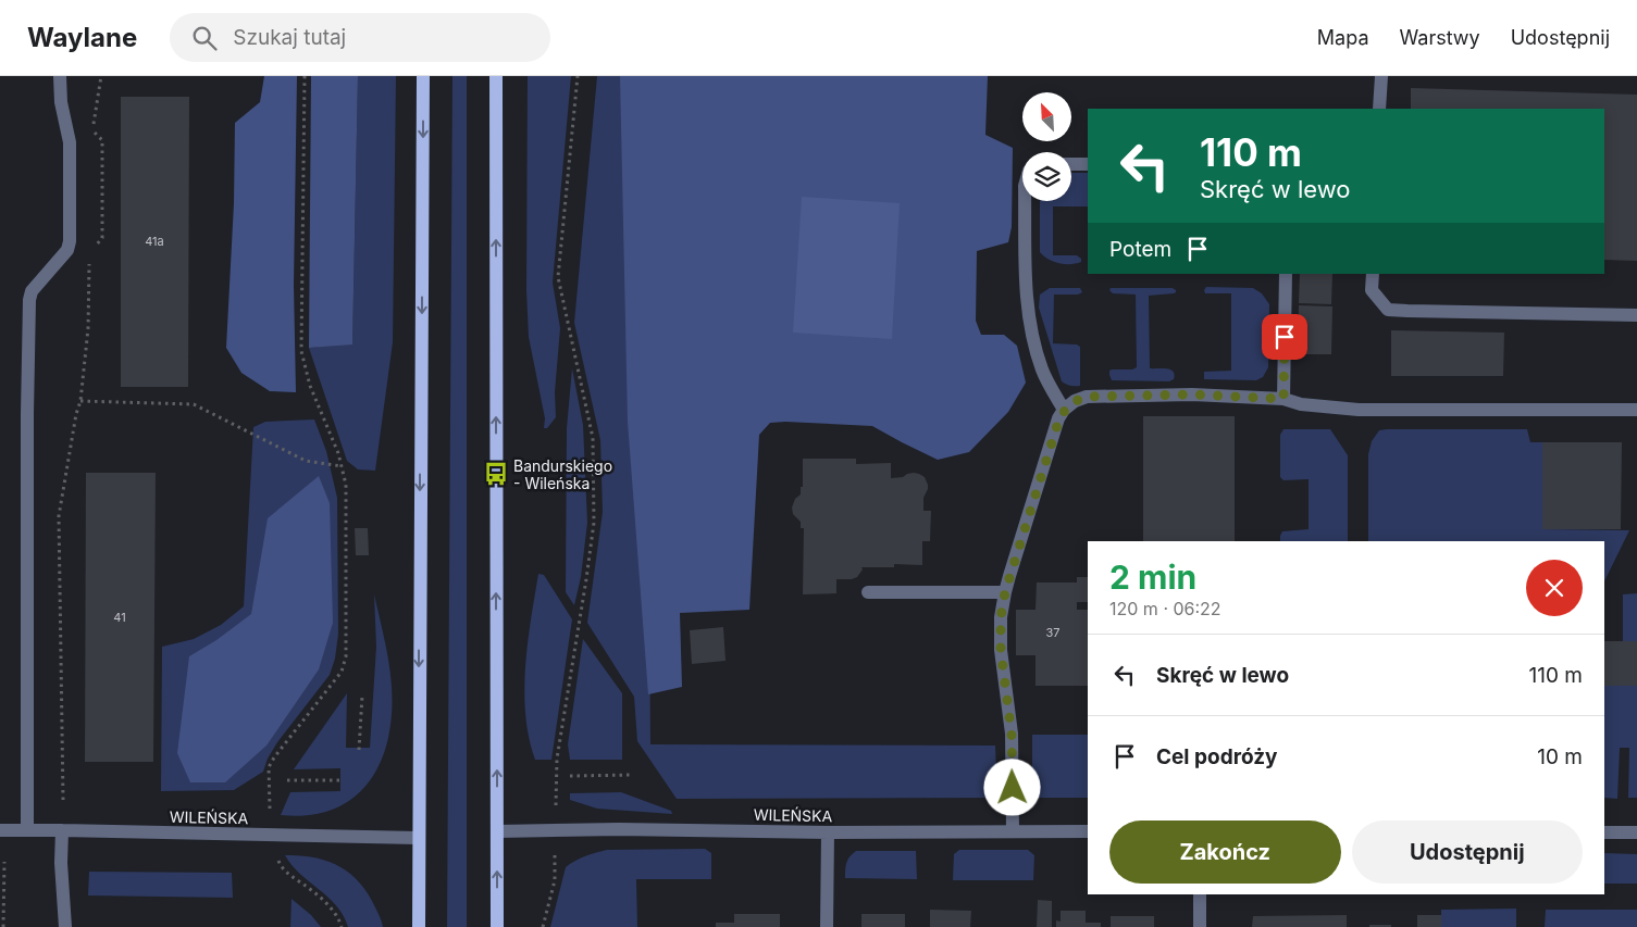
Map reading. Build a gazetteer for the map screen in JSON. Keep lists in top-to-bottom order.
{
  "streets": {
    "street": ["WILEŃSKA"]
  },
  "places": {
    "bus stop": ["Bandurskiego - Wileńska"]
  },
  "house_numbers": ["41a", "41", "37"],
  "north": "top left",
  "page": {
    "header": "Waylane",
    "search": "Szukaj tutaj",
    "nav": ["Mapa", "Warstwy", "Udostępnij"],
    "turn": ["110 m", "Skręć w lewo"],
    "then": "Potem",
    "heading": ["2 min", "120 m · 06:22"],
    "list": [
      {
        "name": "Skręć w lewo",
        "value": "110 m"
      },
      {
        "name": "Cel podróży",
        "value": "10 m"
      }
    ],
    "buttons": ["Zakończ", "Udostępnij"]
  }
}
